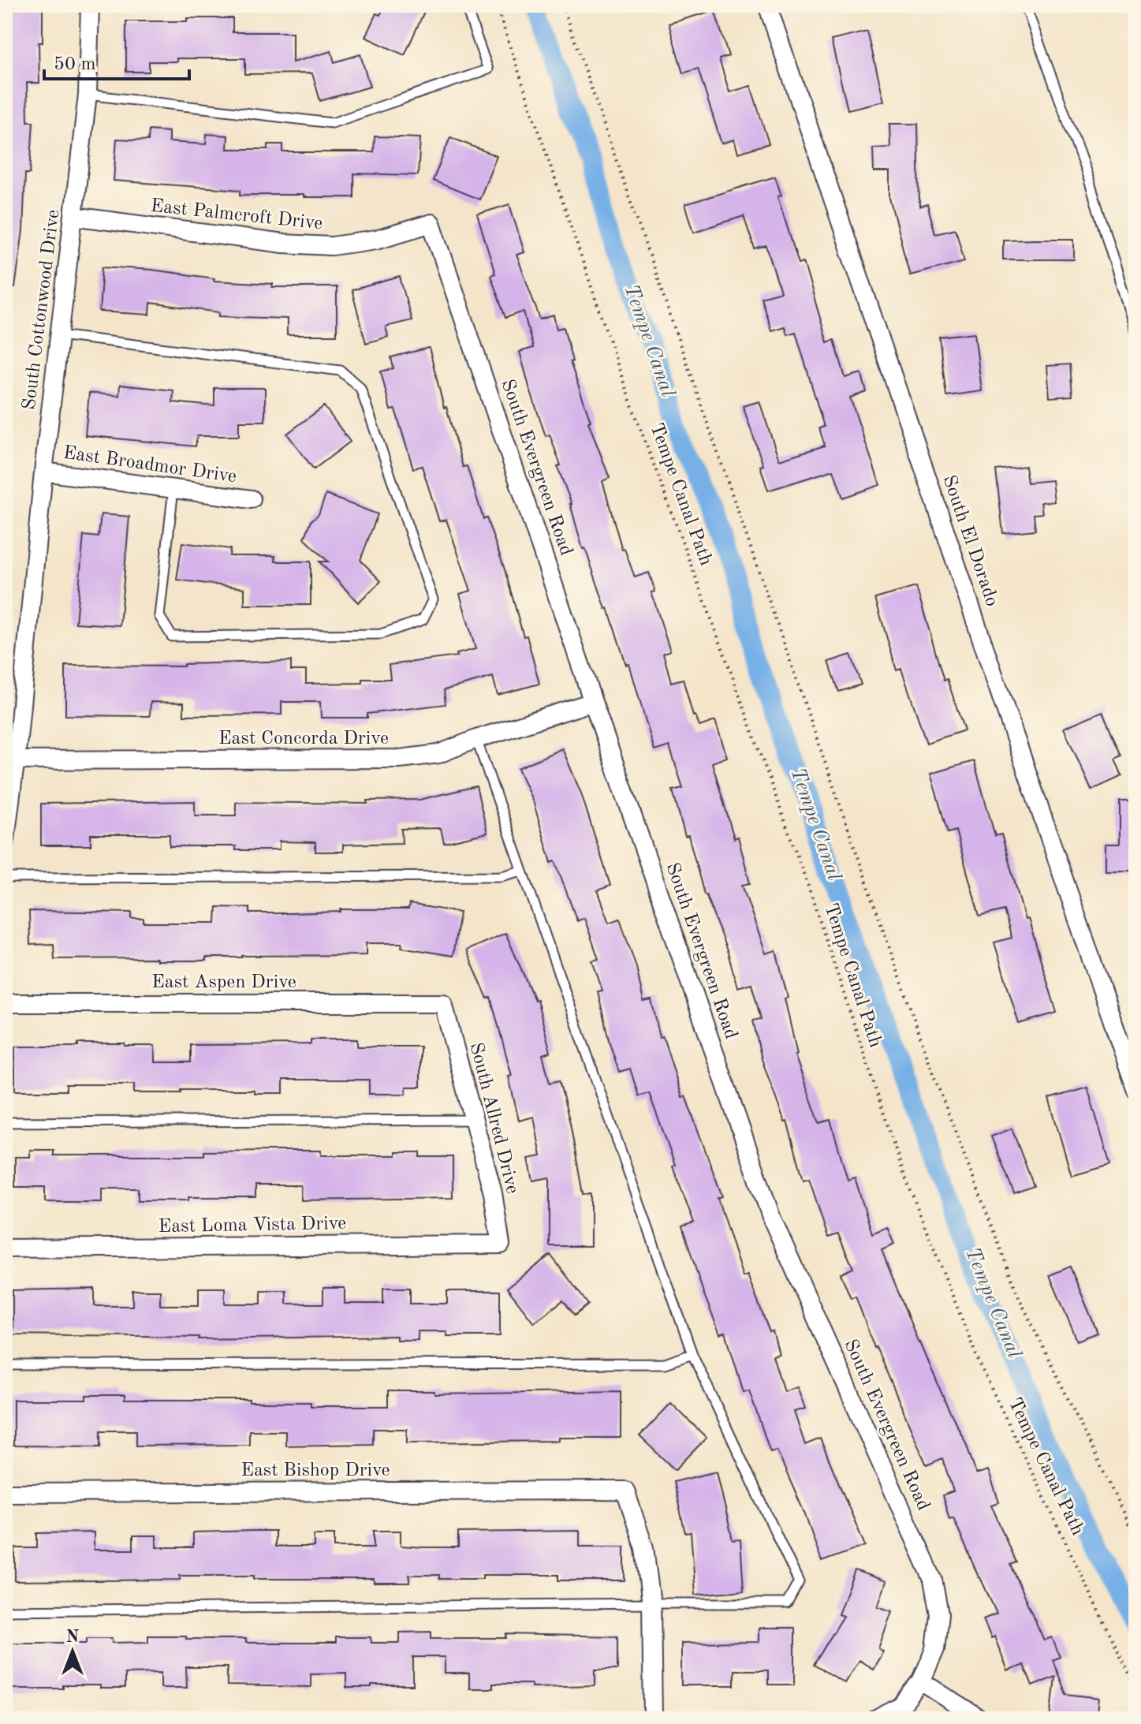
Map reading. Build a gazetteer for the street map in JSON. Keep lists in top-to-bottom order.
{
  "streets": {
    "street": [
      "East Palmcroft Drive",
      "South Cottonwood Drive",
      "East Broadmor Drive",
      "South Evergreen Road",
      "South El Dorado",
      "East Concorda Drive",
      "East Aspen Drive",
      "South Allred Drive",
      "East Loma Vista Drive",
      "East Bishop Drive"
    ],
    "path": ["Tempe Canal Path"]
  },
  "crossings": [
    ["East Palmcroft Drive", "South Cottonwood Drive"],
    ["East Palmcroft Drive", "South Evergreen Road"],
    ["South Cottonwood Drive", "East Broadmor Drive"],
    ["South Cottonwood Drive", "East Concorda Drive"],
    ["South Evergreen Road", "East Concorda Drive"],
    ["East Aspen Drive", "South Allred Drive"],
    ["South Allred Drive", "East Loma Vista Drive"]
  ],
  "water": ["Tempe Canal"],
  "scale_bar": "50 m",
  "north": "top"
}
